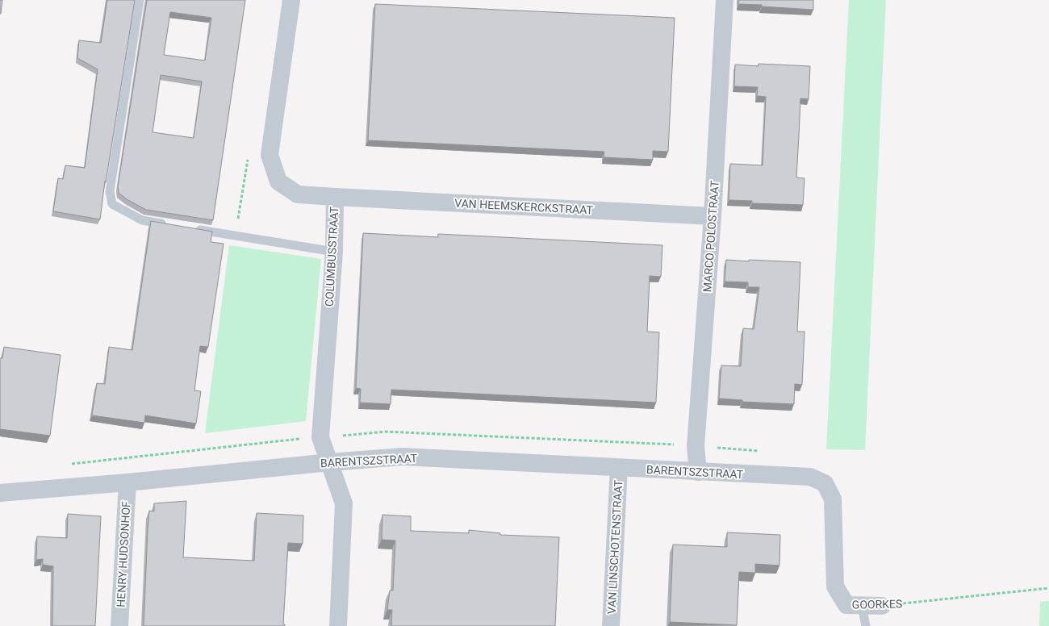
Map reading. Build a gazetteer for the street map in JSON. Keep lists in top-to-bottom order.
{
  "streets": {
    "street": [
      "VAN HEEMSKERCKSTRAAT",
      "MARCO POLOSTRAAT",
      "COLUMBUSSTRAAT",
      "BARENTSZSTRAAT",
      "VAN LINSCHOTENSTRAAT",
      "HENRY HUDSONHOF",
      "GOORKES"
    ]
  },
  "crossings": [
    ["VAN HEEMSKERCKSTRAAT", "MARCO POLOSTRAAT"],
    ["VAN HEEMSKERCKSTRAAT", "COLUMBUSSTRAAT"],
    ["MARCO POLOSTRAAT", "BARENTSZSTRAAT"],
    ["COLUMBUSSTRAAT", "BARENTSZSTRAAT"],
    ["BARENTSZSTRAAT", "VAN LINSCHOTENSTRAAT"],
    ["BARENTSZSTRAAT", "HENRY HUDSONHOF"],
    ["BARENTSZSTRAAT", "GOORKES"]
  ]
}
